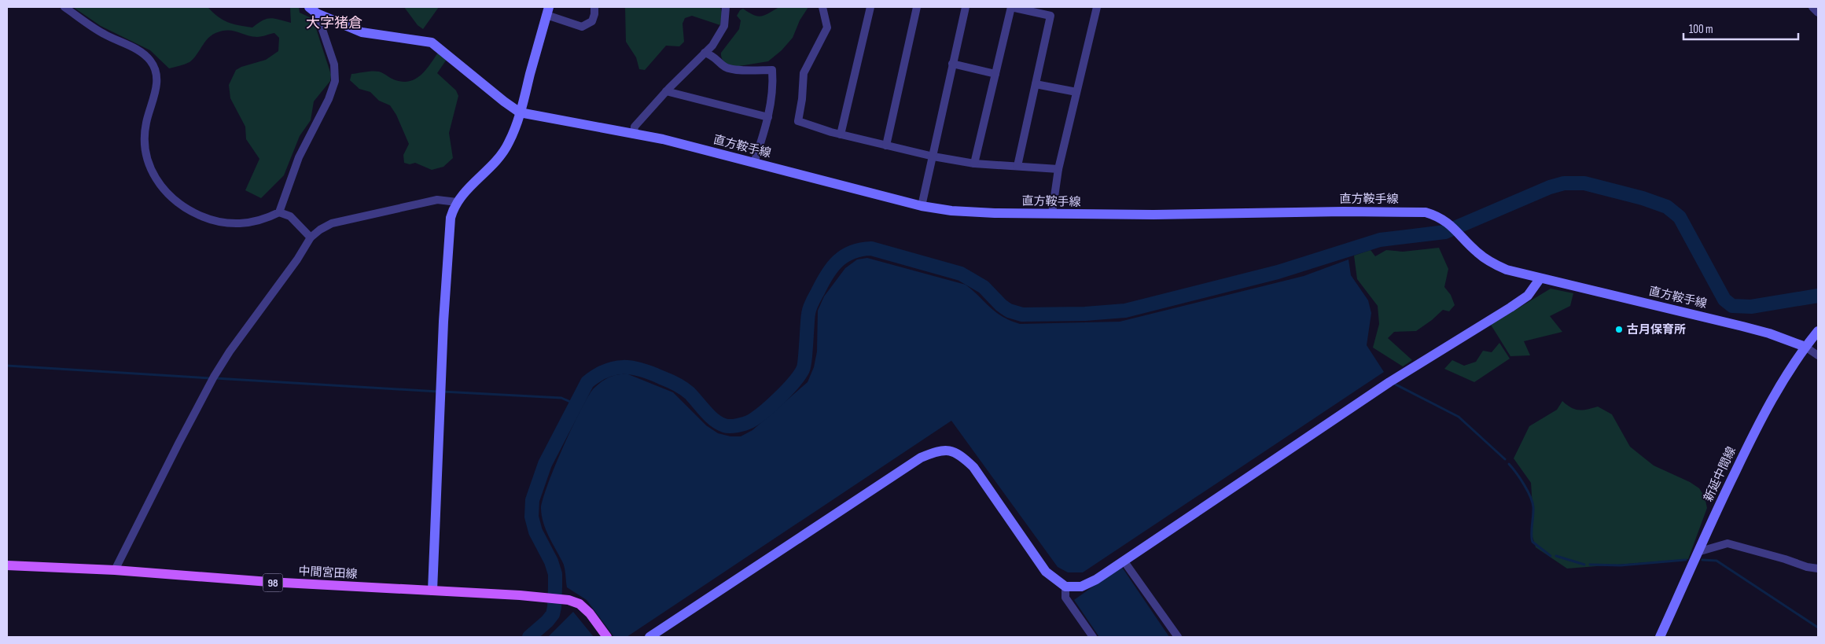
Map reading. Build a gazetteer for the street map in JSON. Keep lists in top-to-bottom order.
{
  "streets": {
    "main road": [
      "直方鞍手線",
      "新延中間線",
      "中間宮田線",
      "98"
    ]
  },
  "crossings": [
    ["直方鞍手線", "新延中間線"]
  ],
  "districts": ["大字猪倉"],
  "places": ["古月保育所"],
  "scale_bar": "100 m"
}
